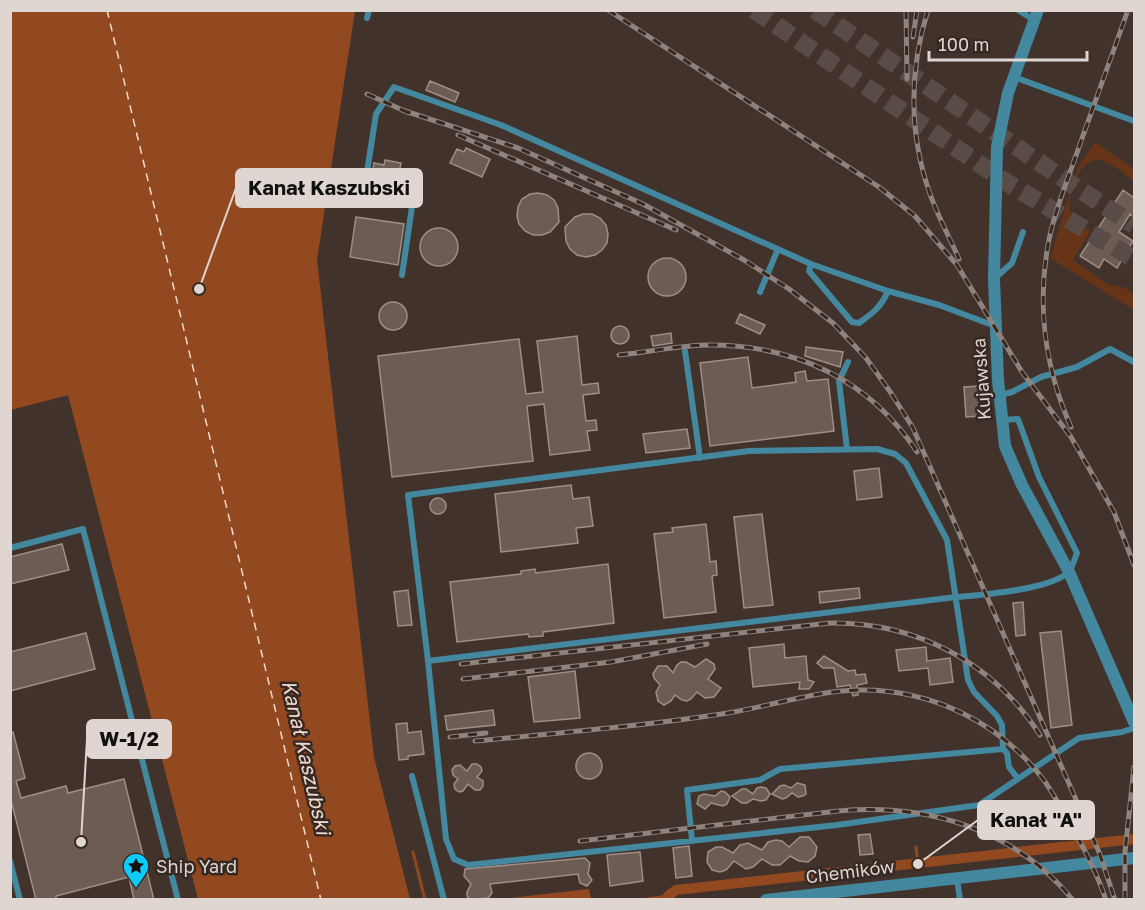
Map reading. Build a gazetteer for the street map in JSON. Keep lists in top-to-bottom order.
{
  "streets": {
    "street": ["Kujawska", "Chemików"]
  },
  "water": ["Kanał Kaszubski"],
  "places": {
    "other": ["Kanał Kaszubski", "W-1/2", "Kanał \"A\""],
    "place": ["Ship Yard"]
  },
  "scale_bar": "100 m"
}
